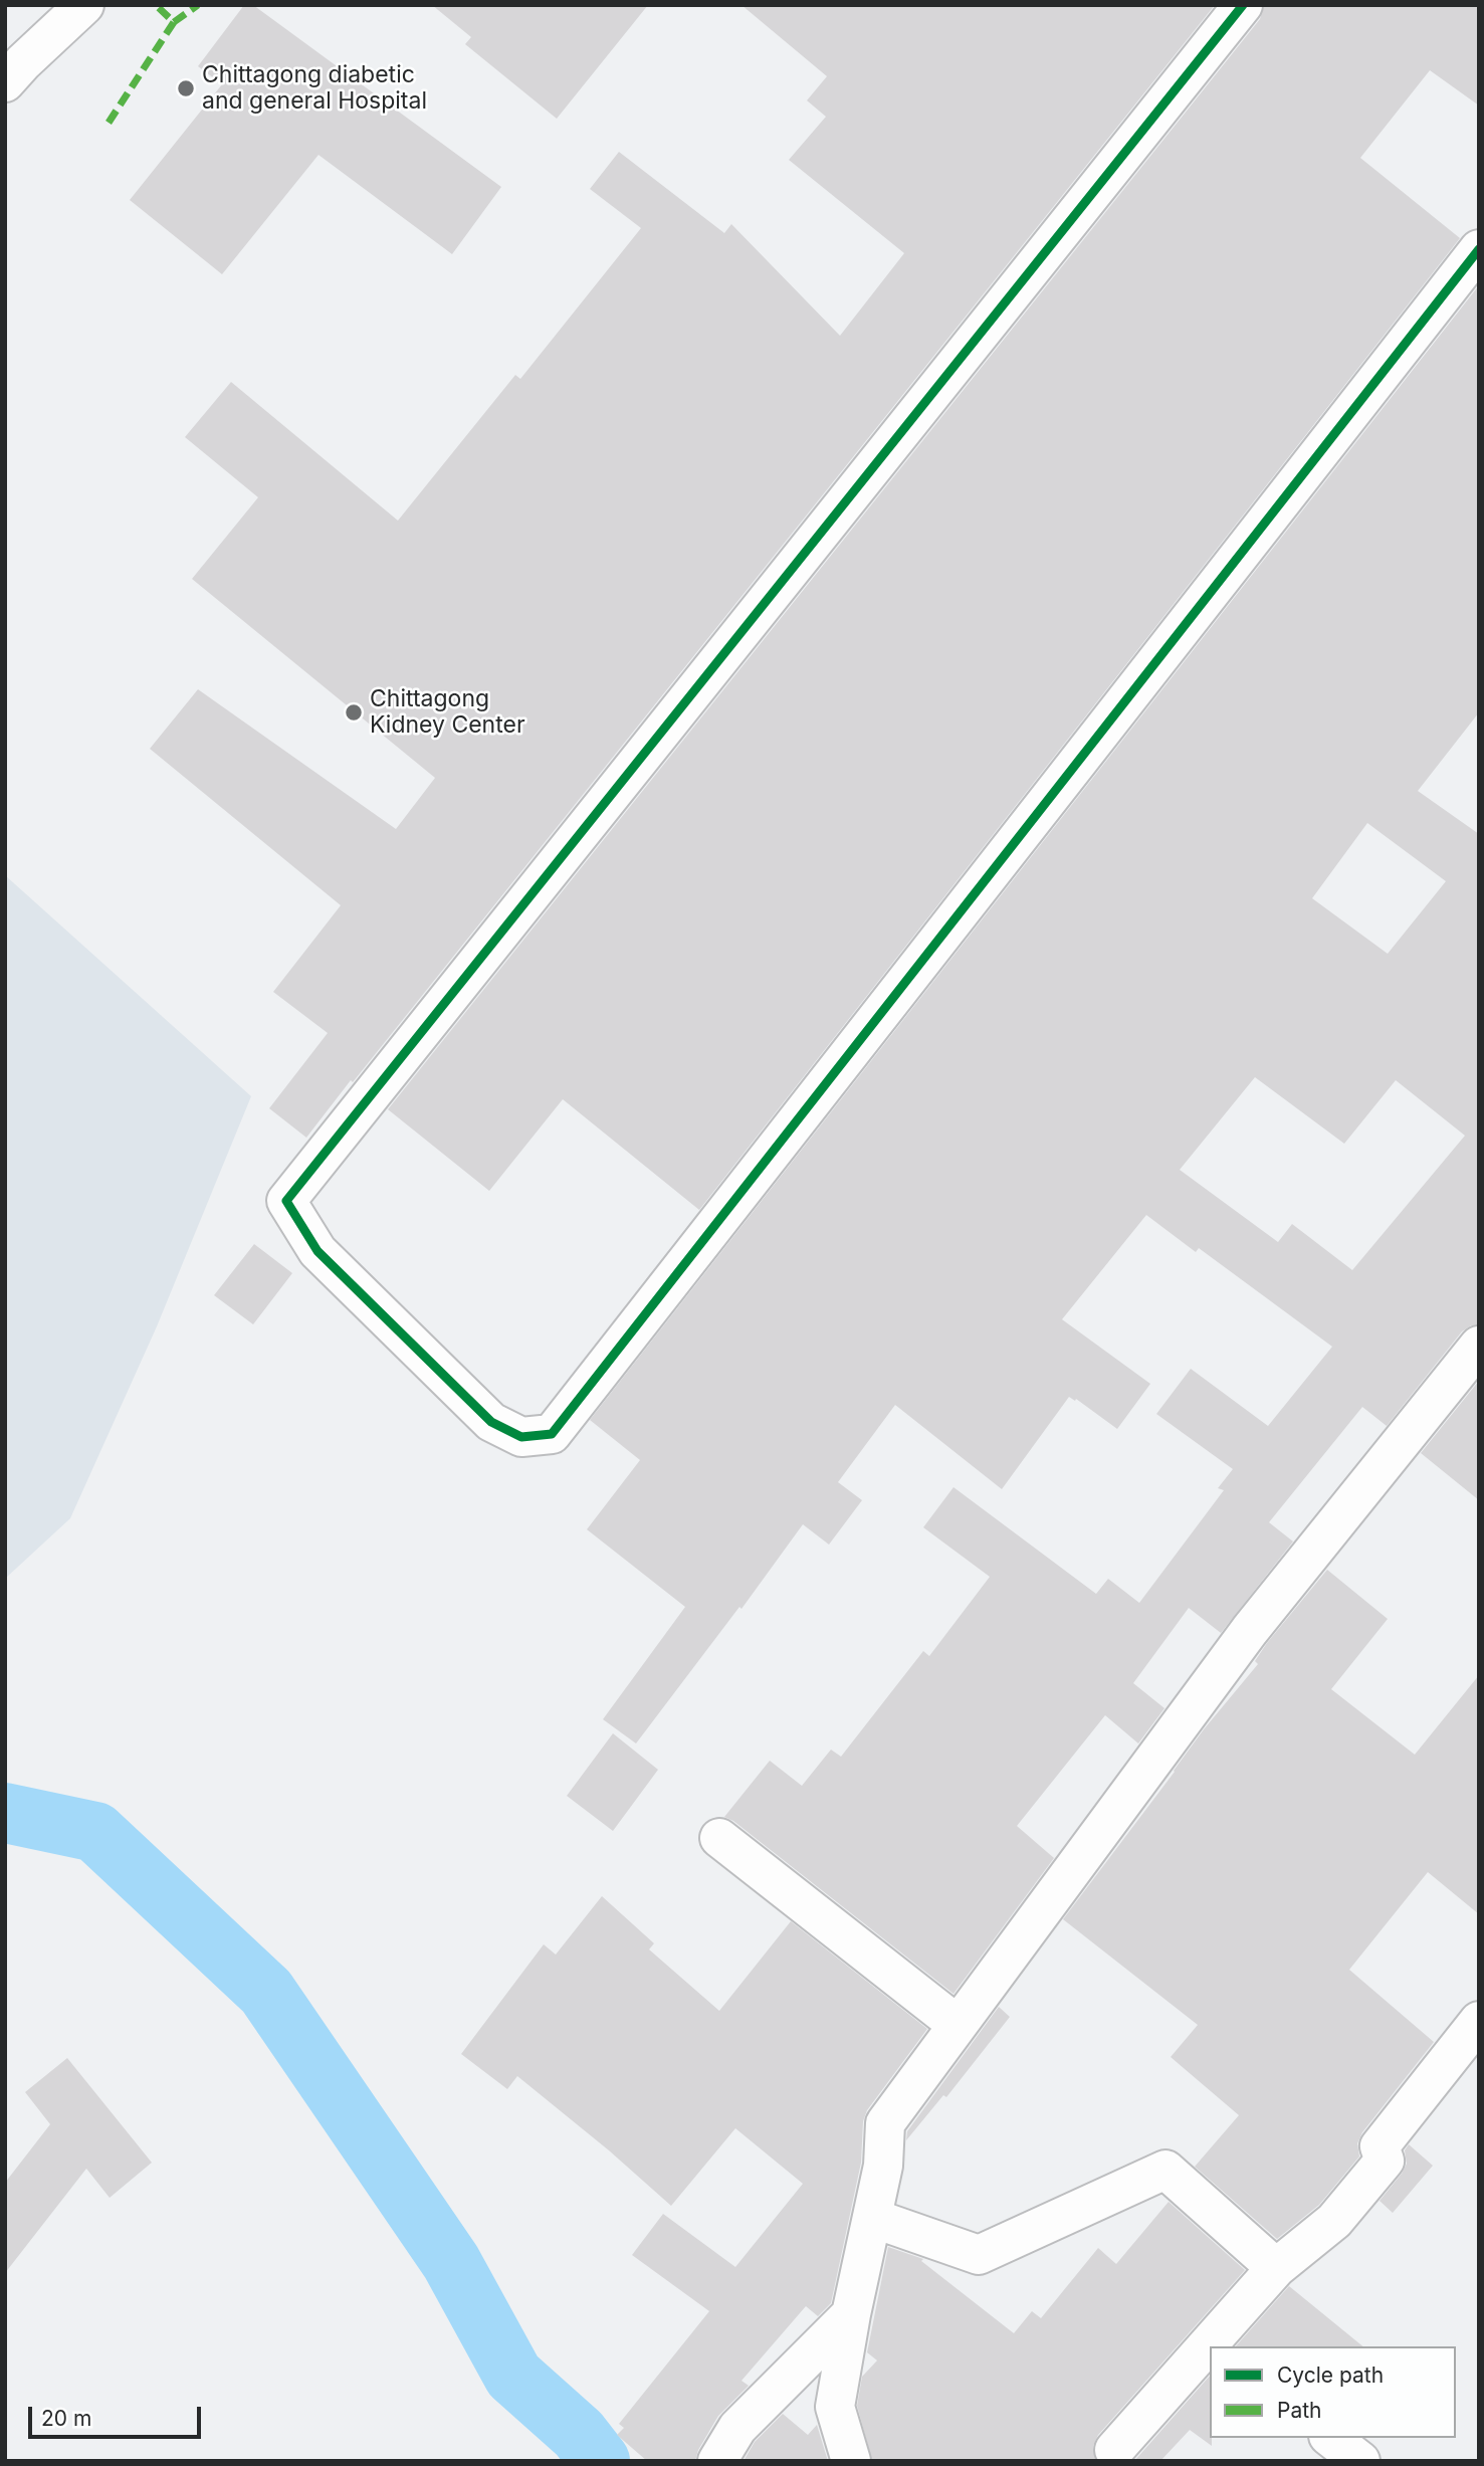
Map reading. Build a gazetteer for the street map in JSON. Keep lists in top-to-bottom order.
{
  "places": ["Chittagong diabetic and general Hospital", "Chittagong Kidney Center"],
  "legend": ["Cycle path", "Path"],
  "scale_bar": "20 m"
}
